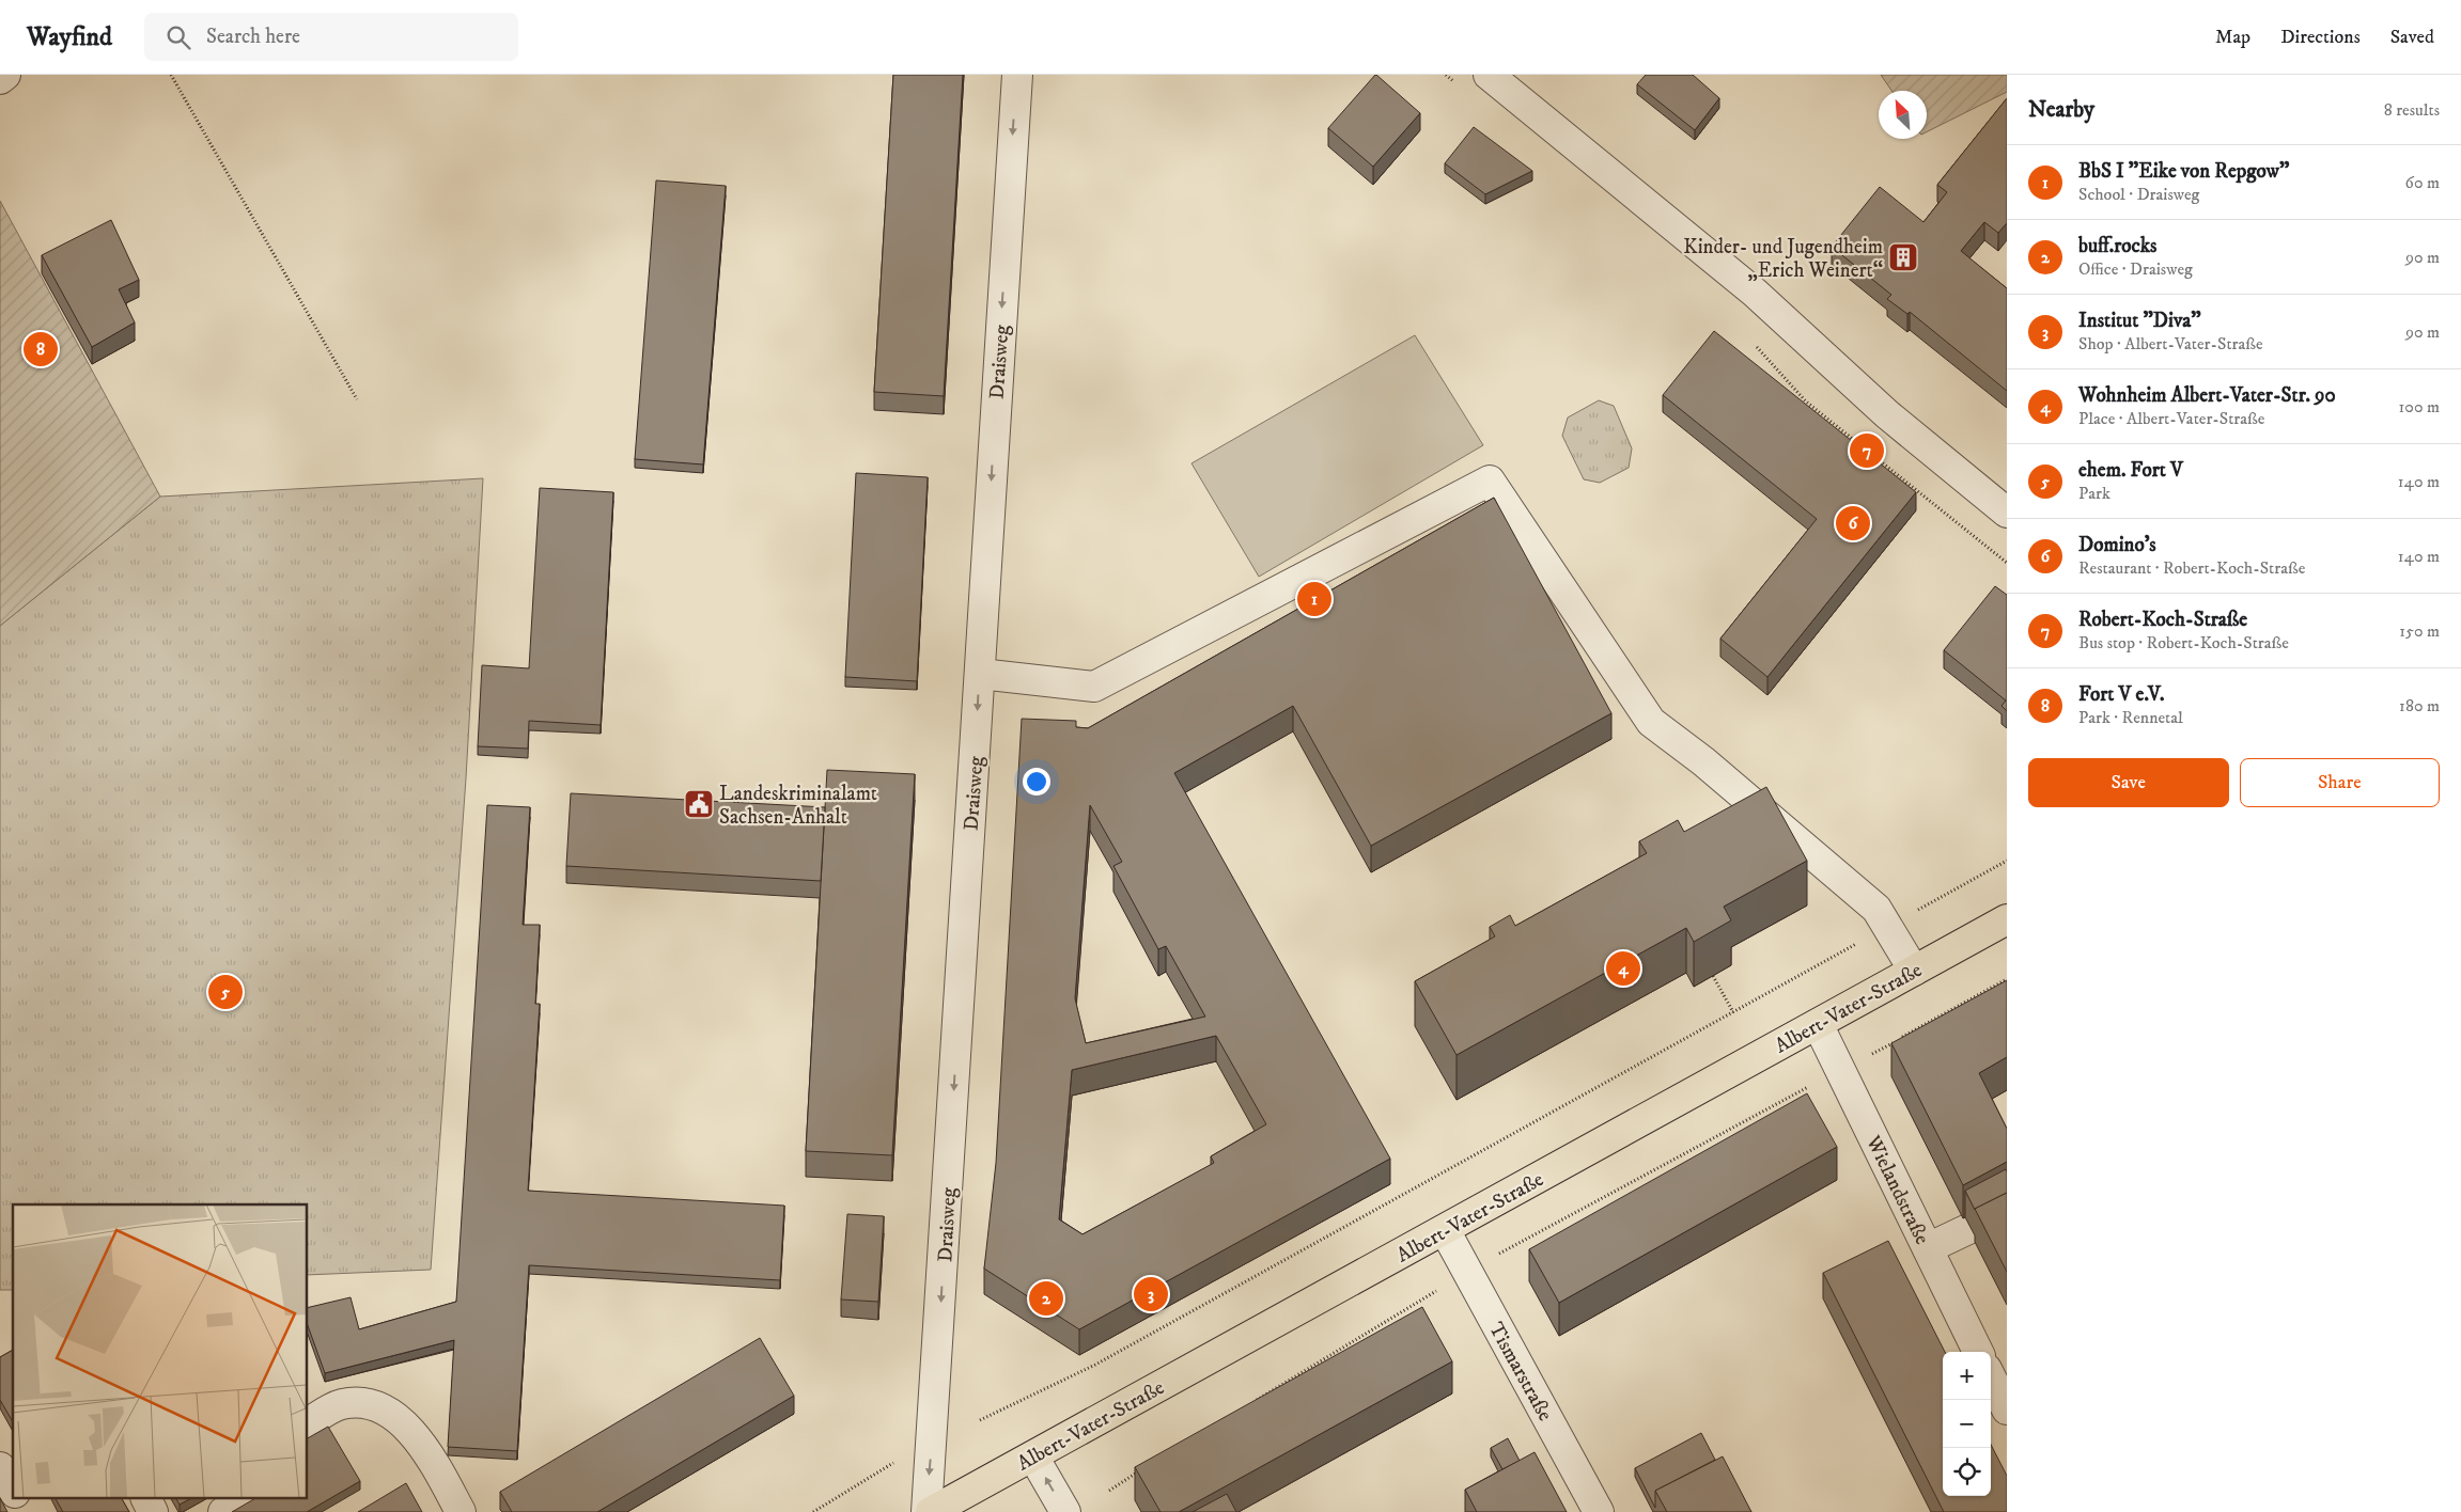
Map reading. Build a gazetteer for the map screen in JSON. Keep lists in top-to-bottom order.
{
  "streets": {
    "main road": ["Albert-Vater-Straße"],
    "street": ["Draisweg", "Wielandstraße", "Tismarstraße"]
  },
  "crossings": [
    ["Albert-Vater-Straße", "Wielandstraße"],
    ["Albert-Vater-Straße", "Tismarstraße"]
  ],
  "one_way": ["Draisweg"],
  "places": {
    "building": ["Kinder- und Jugendheim „Erich Weinert“"],
    "public building": ["Landeskriminalamt Sachsen-Anhalt"]
  },
  "north": "top left",
  "page": {
    "header": "Wayfind",
    "search": "Search here",
    "nav": ["Map", "Directions", "Saved"],
    "heading": ["Nearby", "8 results"],
    "list": [
      {
        "mark": "1",
        "name": "BbS I \"Eike von Repgow\"",
        "note": "School · Draisweg",
        "value": "60 m"
      },
      {
        "mark": "2",
        "name": "buff.rocks",
        "note": "Office · Draisweg",
        "value": "90 m"
      },
      {
        "mark": "3",
        "name": "Institut \"Diva\"",
        "note": "Shop · Albert-Vater-Straße",
        "value": "90 m"
      },
      {
        "mark": "4",
        "name": "Wohnheim Albert-Vater-Str. 90",
        "note": "Place · Albert-Vater-Straße",
        "value": "100 m"
      },
      {
        "mark": "5",
        "name": "ehem. Fort V",
        "note": "Park",
        "value": "140 m"
      },
      {
        "mark": "6",
        "name": "Domino's",
        "note": "Restaurant · Robert-Koch-Straße",
        "value": "140 m"
      },
      {
        "mark": "7",
        "name": "Robert-Koch-Straße",
        "note": "Bus stop · Robert-Koch-Straße",
        "value": "150 m"
      },
      {
        "mark": "8",
        "name": "Fort V e.V.",
        "note": "Park · Rennetal",
        "value": "180 m"
      }
    ],
    "pins": [
      "8",
      "7",
      "6",
      "1",
      "4",
      "5",
      "3",
      "2"
    ],
    "buttons": ["Save", "Share"],
    "map_buttons": ["+", "−"]
  }
}
